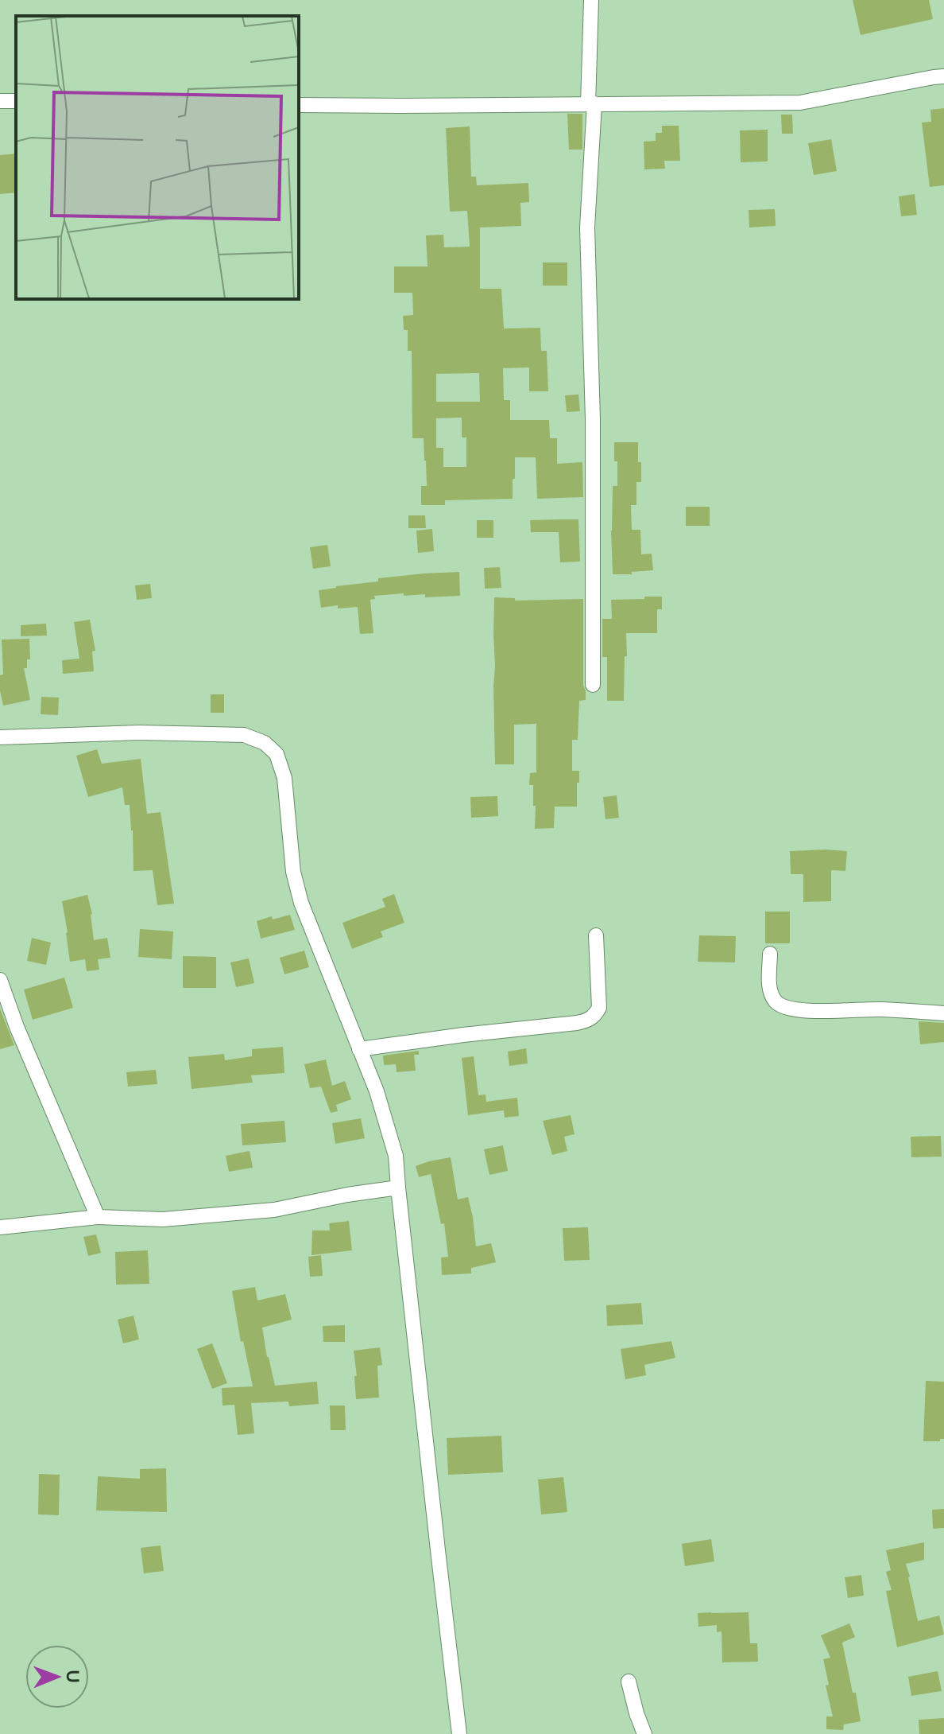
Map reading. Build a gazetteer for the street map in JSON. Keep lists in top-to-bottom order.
{
  "north": "right"
}
